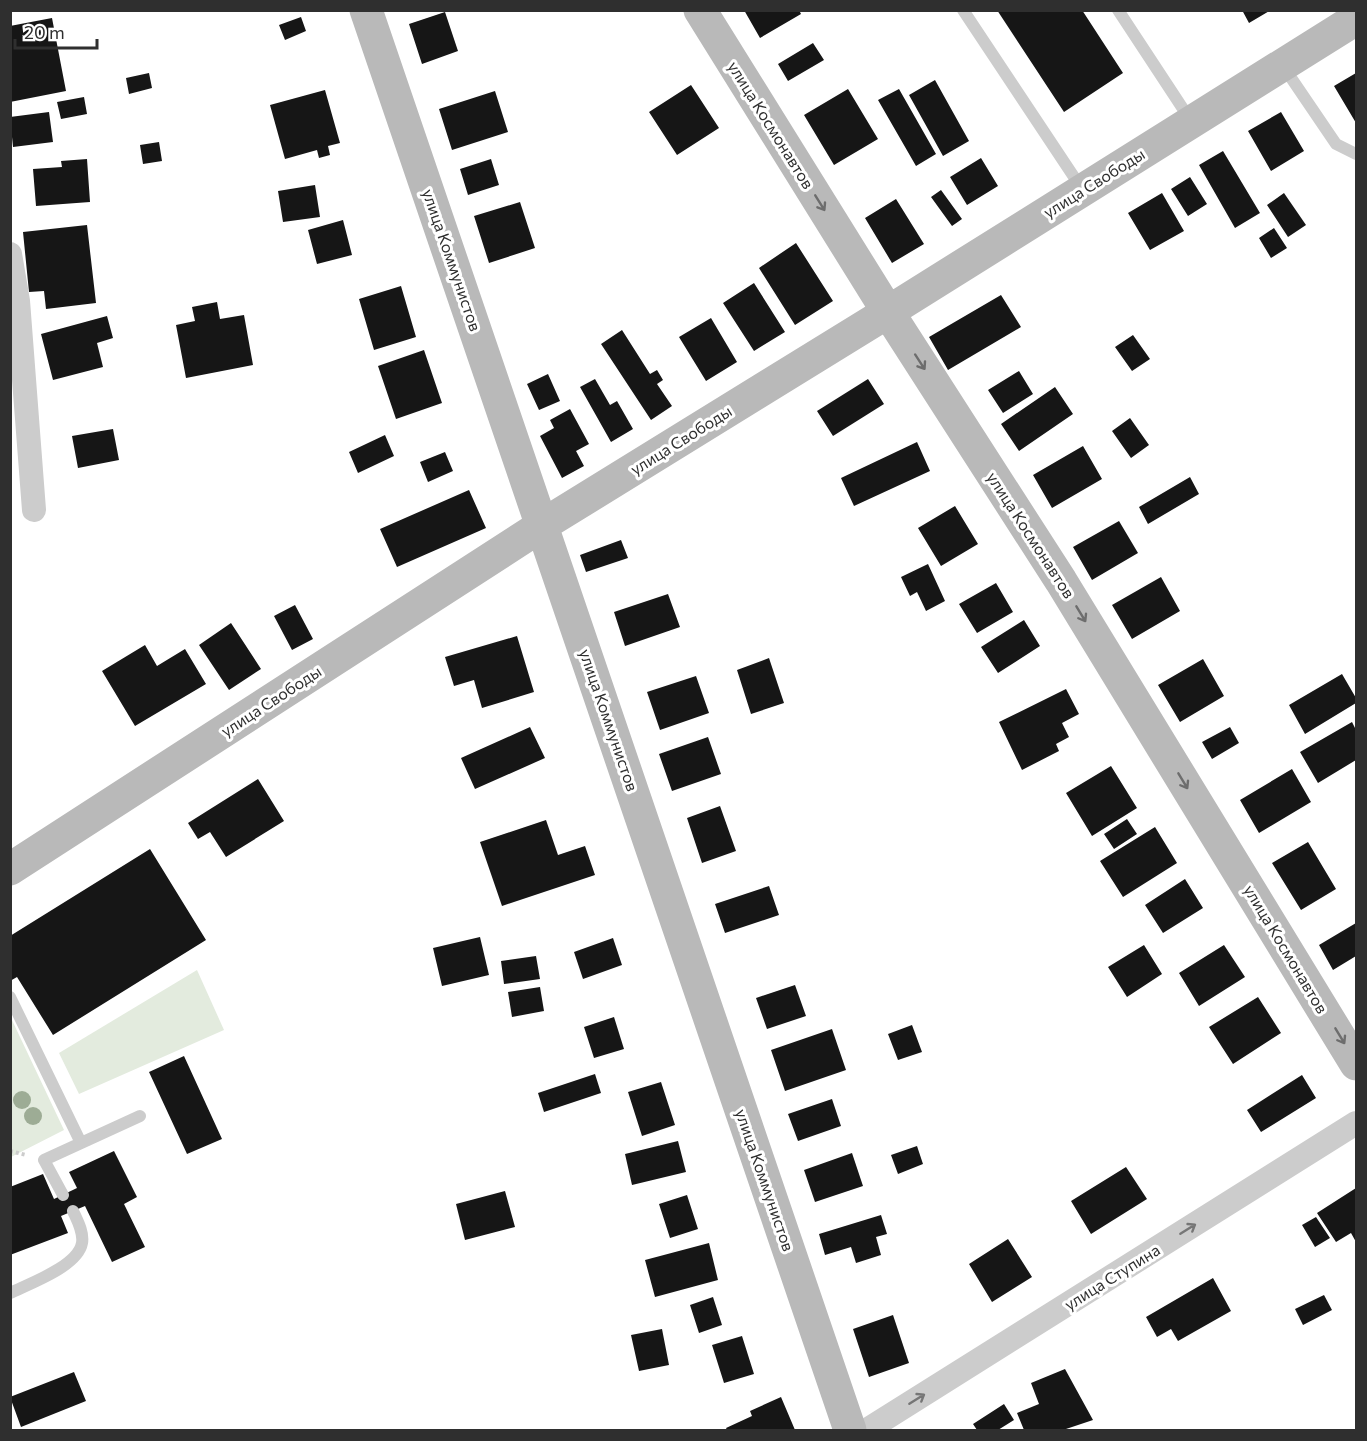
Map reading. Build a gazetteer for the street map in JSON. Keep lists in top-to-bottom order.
{
  "streets": {
    "street": [
      "улица Космонавтов",
      "улица Свободы",
      "улица Коммунистов",
      "улица Ступина"
    ]
  },
  "crossings": [
    ["улица Космонавтов", "улица Свободы"],
    ["улица Свободы", "улица Коммунистов"]
  ],
  "one_way": ["улица Космонавтов", "улица Ступина"],
  "scale_bar": "20 m"
}
